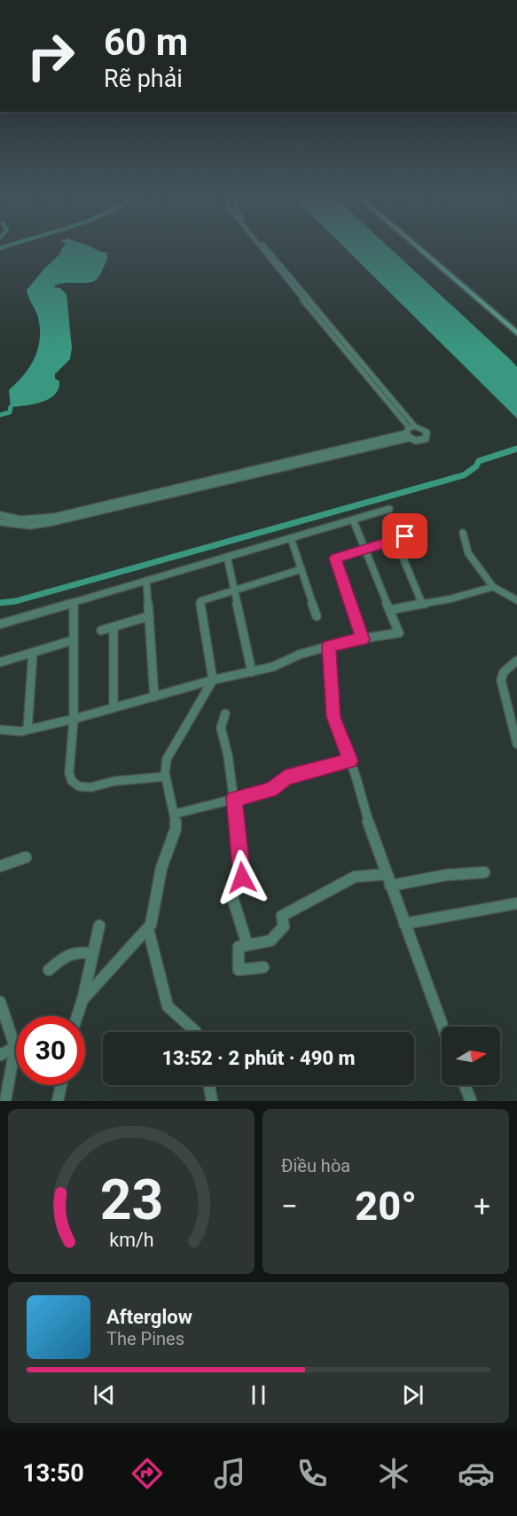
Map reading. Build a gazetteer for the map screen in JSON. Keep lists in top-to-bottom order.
{
  "north": "right",
  "page": {
    "turn": ["60 m", "Rẽ phải"],
    "limit": "30",
    "trip": "13:52 · 2 phút · 490 m",
    "tile": "Điều hòa",
    "heat": ["−", "20°", "+"],
    "song": ["Afterglow", "The Pines"],
    "tabs": "13:50",
    "gauge": ["23", "km/h"]
  }
}
